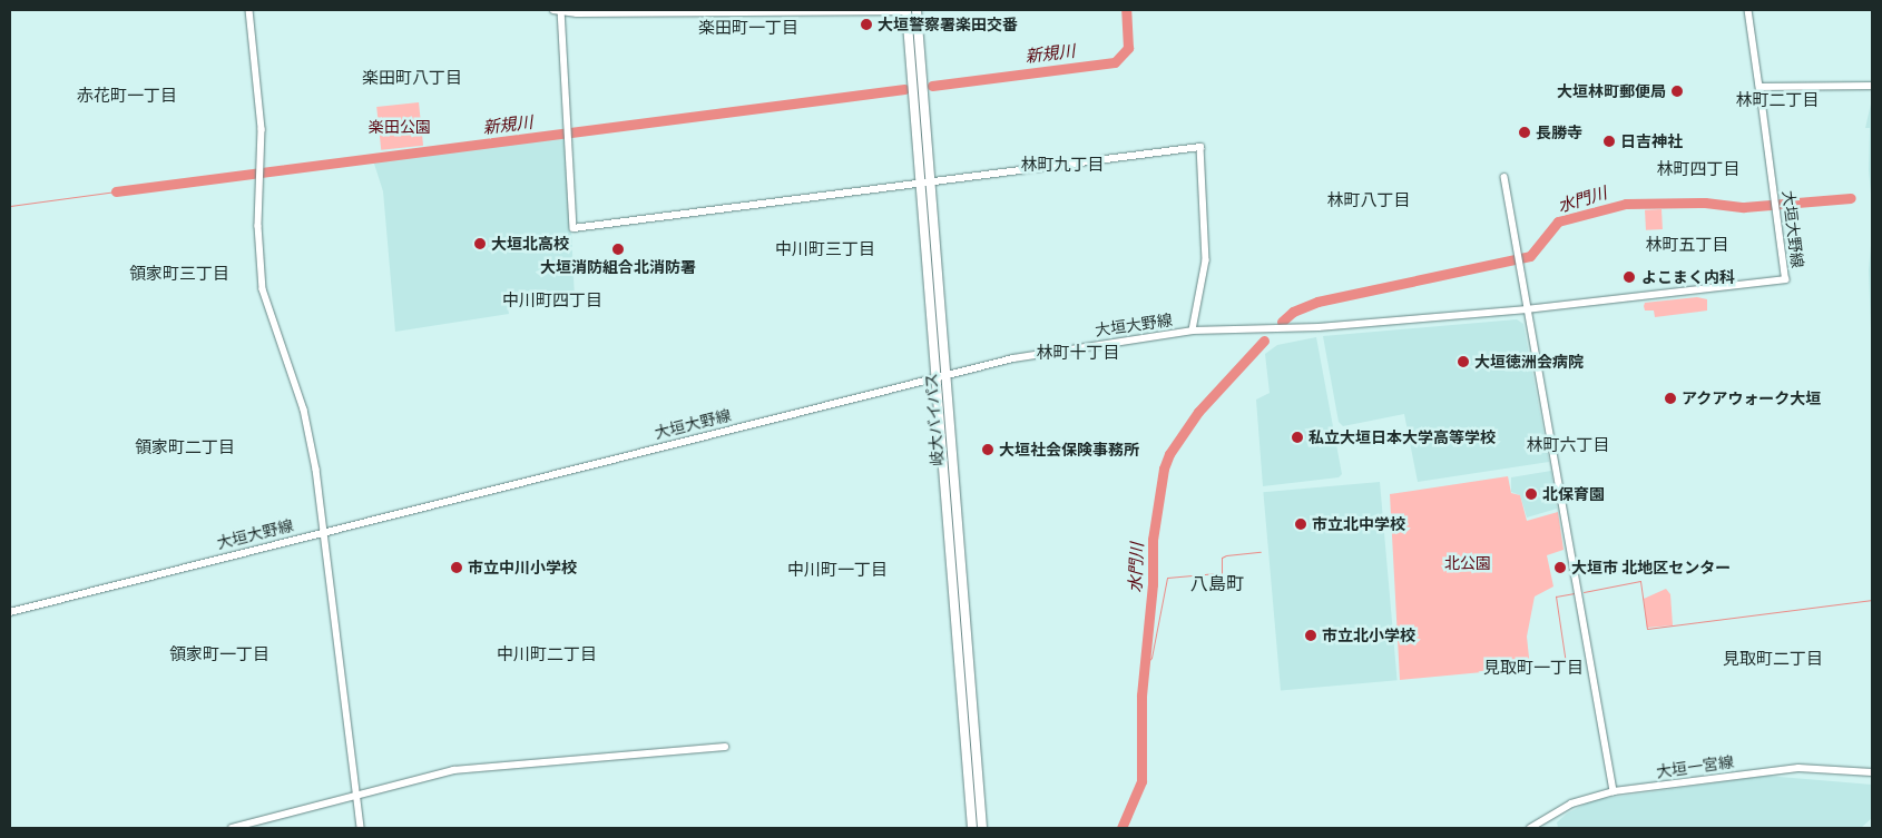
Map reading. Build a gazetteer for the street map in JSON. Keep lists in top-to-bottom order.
{
  "streets": {
    "highway": ["岐大バイパス"],
    "main road": ["大垣一宮線"],
    "street": ["大垣大野線"]
  },
  "crossings": [
    ["大垣大野線", "岐大バイパス"]
  ],
  "districts": [
    "楽田町一丁目",
    "楽田町八丁目",
    "赤花町一丁目",
    "林町二丁目",
    "林町九丁目",
    "林町四丁目",
    "林町八丁目",
    "林町五丁目",
    "中川町三丁目",
    "領家町三丁目",
    "中川町四丁目",
    "林町十丁目",
    "林町六丁目",
    "領家町二丁目",
    "中川町一丁目",
    "八島町",
    "領家町一丁目",
    "中川町二丁目",
    "見取町二丁目",
    "見取町一丁目"
  ],
  "water": ["新規川", "水門川"],
  "parks": ["楽田公園", "北公園"],
  "places": [
    "大垣警察署楽田交番",
    "大垣林町郵便局",
    "長勝寺",
    "日吉神社",
    "大垣北高校",
    "大垣消防組合北消防署",
    "よこまく内科",
    "大垣徳洲会病院",
    "アクアウォーク大垣",
    "私立大垣日本大学高等学校",
    "大垣社会保険事務所",
    "北保育園",
    "市立北中学校",
    "市立中川小学校",
    "大垣市 北地区センター",
    "市立北小学校"
  ]
}
